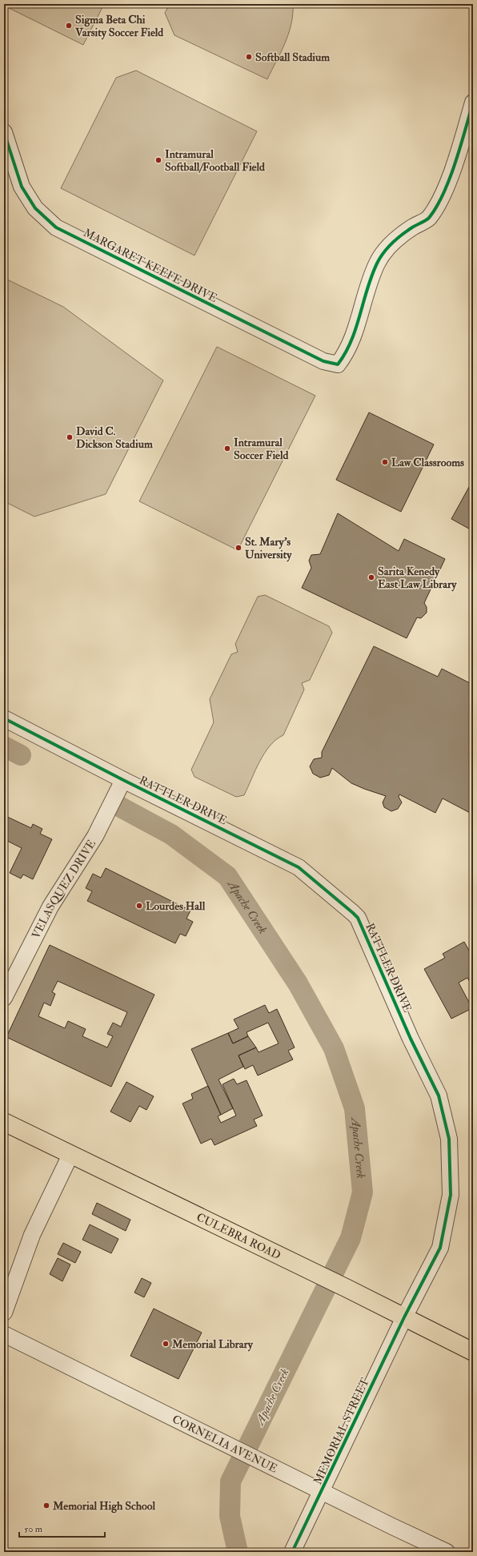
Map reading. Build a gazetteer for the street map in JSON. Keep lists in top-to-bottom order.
{
  "streets": {
    "main road": ["CULEBRA ROAD"],
    "street": [
      "MARGARET KEEFE DRIVE",
      "RATTLER DRIVE",
      "VELASQUEZ DRIVE",
      "MEMORIAL STREET",
      "CORNELIA AVENUE"
    ]
  },
  "crossings": [
    ["RATTLER DRIVE", "VELASQUEZ DRIVE"],
    ["RATTLER DRIVE", "CULEBRA ROAD"],
    ["RATTLER DRIVE", "MEMORIAL STREET"],
    ["CULEBRA ROAD", "MEMORIAL STREET"],
    ["MEMORIAL STREET", "CORNELIA AVENUE"]
  ],
  "water": ["Apache Creek"],
  "places": [
    "Sigma Beta Chi Varsity Soccer Field",
    "Softball Stadium",
    "Intramural Softball/Football Field",
    "David C. Dickson Stadium",
    "Intramural Soccer Field",
    "Law Classrooms",
    "St. Mary's University",
    "Sarita Kenedy East Law Library",
    "Lourdes Hall",
    "Memorial Library",
    "Memorial High School"
  ],
  "scale_bar": "50 m"
}
